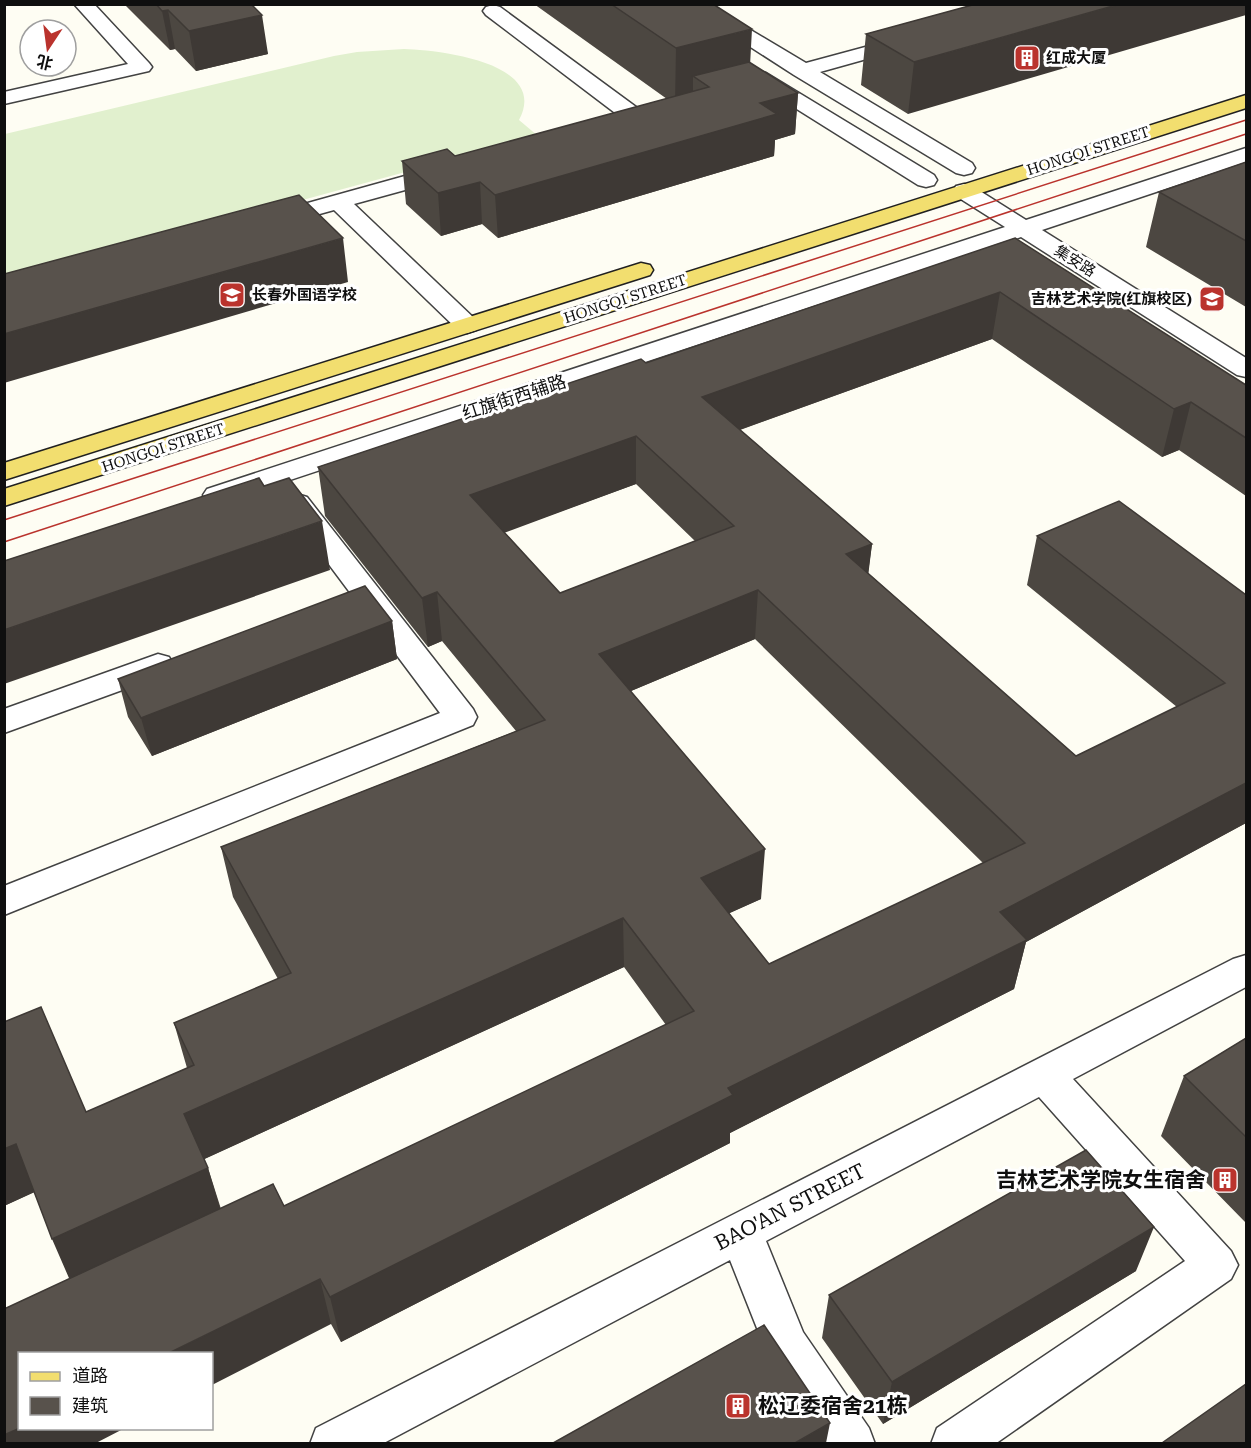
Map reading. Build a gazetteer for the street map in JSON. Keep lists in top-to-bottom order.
{
  "streets": {
    "main road": ["HONGQI STREET"],
    "street": ["集安路", "红旗街西辅路", "BAO'AN STREET"]
  },
  "crossings": [
    ["HONGQI STREET", "集安路"],
    ["集安路", "红旗街西辅路"]
  ],
  "places": {
    "building": ["红成大厦", "吉林艺术学院女生宿舍", "松辽委宿舍21栋"],
    "school or university": ["长春外国语学校", "吉林艺术学院(红旗校区)"]
  },
  "legend": ["道路", "建筑"],
  "north": "bottom"
}
